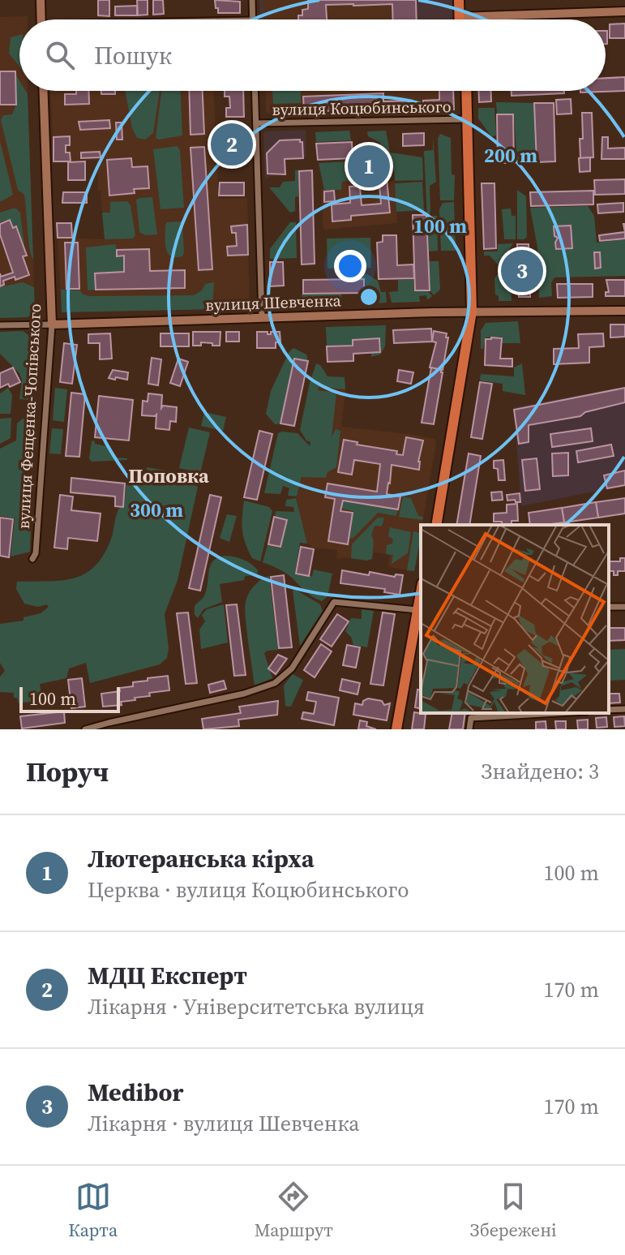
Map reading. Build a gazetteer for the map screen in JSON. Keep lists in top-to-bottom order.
{
  "streets": {
    "street": ["вулиця Коцюбинського", "вулиця Шевченка", "вулиця Фещенка-Чопівського"]
  },
  "crossings": [
    ["вулиця Шевченка", "вулиця Фещенка-Чопівського"]
  ],
  "districts": ["Поповка"],
  "scale_bar": "100 m",
  "page": {
    "search": "Пошук",
    "pins": ["2", "1", "3"],
    "scale": "100 m",
    "heading": ["Поруч", "Знайдено: 3"],
    "list": [
      {
        "mark": "1",
        "name": "Лютеранська кірха",
        "note": "Церква · вулиця Коцюбинського",
        "value": "100 m"
      },
      {
        "mark": "2",
        "name": "МДЦ Експерт",
        "note": "Лікарня · Університетська вулиця",
        "value": "170 m"
      },
      {
        "mark": "3",
        "name": "Medibor",
        "note": "Лікарня · вулиця Шевченка",
        "value": "170 m"
      }
    ],
    "nav": ["Карта", "Маршрут", "Збережені"]
  },
  "rings": ["200 m", "100 m", "300 m"]
}
